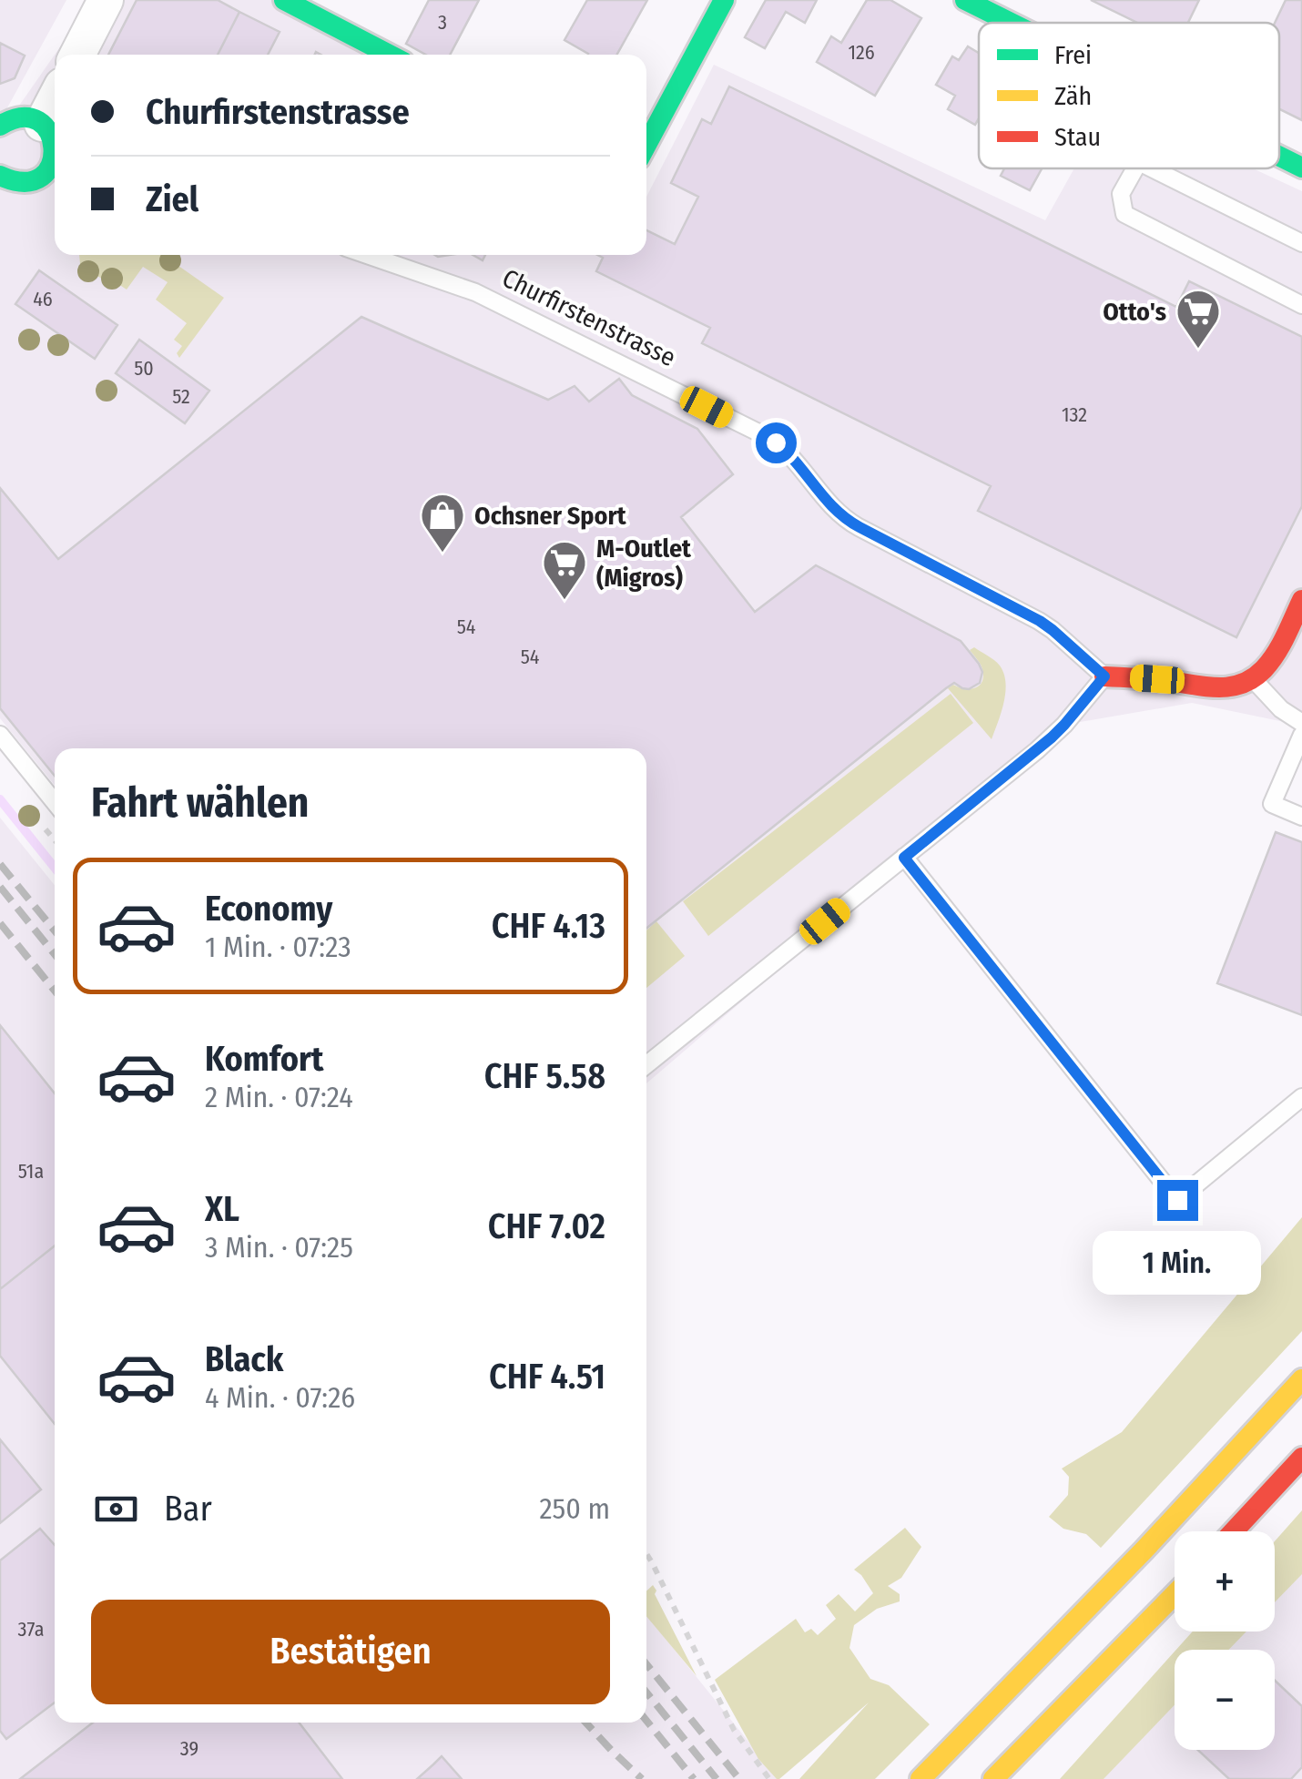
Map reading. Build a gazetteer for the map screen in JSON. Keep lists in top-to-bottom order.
{
  "streets": {
    "lane": ["Churfirstenstrasse"]
  },
  "places": {
    "supermarket": ["Otto's", "M-Outlet (Migros)"],
    "shop": ["Ochsner Sport"]
  },
  "house_numbers": [
    "3",
    "126",
    "46",
    "50",
    "52",
    "132",
    "54",
    "54",
    "51a",
    "37a",
    "39"
  ],
  "legend": ["Frei", "Zäh", "Stau"],
  "page": {
    "banner": ["Churfirstenstrasse", "Ziel"],
    "heading": "Fahrt wählen",
    "list": [
      {
        "name": "Economy",
        "note": "1 Min. · 07:23",
        "value": "CHF 4.13"
      },
      {
        "name": "Komfort",
        "note": "2 Min. · 07:24",
        "value": "CHF 5.58"
      },
      {
        "name": "XL",
        "note": "3 Min. · 07:25",
        "value": "CHF 7.02"
      },
      {
        "name": "Black",
        "note": "4 Min. · 07:26",
        "value": "CHF 4.51"
      }
    ],
    "bubble": "1 Min.",
    "pay": ["Bar", "250 m"],
    "map_buttons": ["+", "−"],
    "buttons": "Bestätigen"
  }
}
